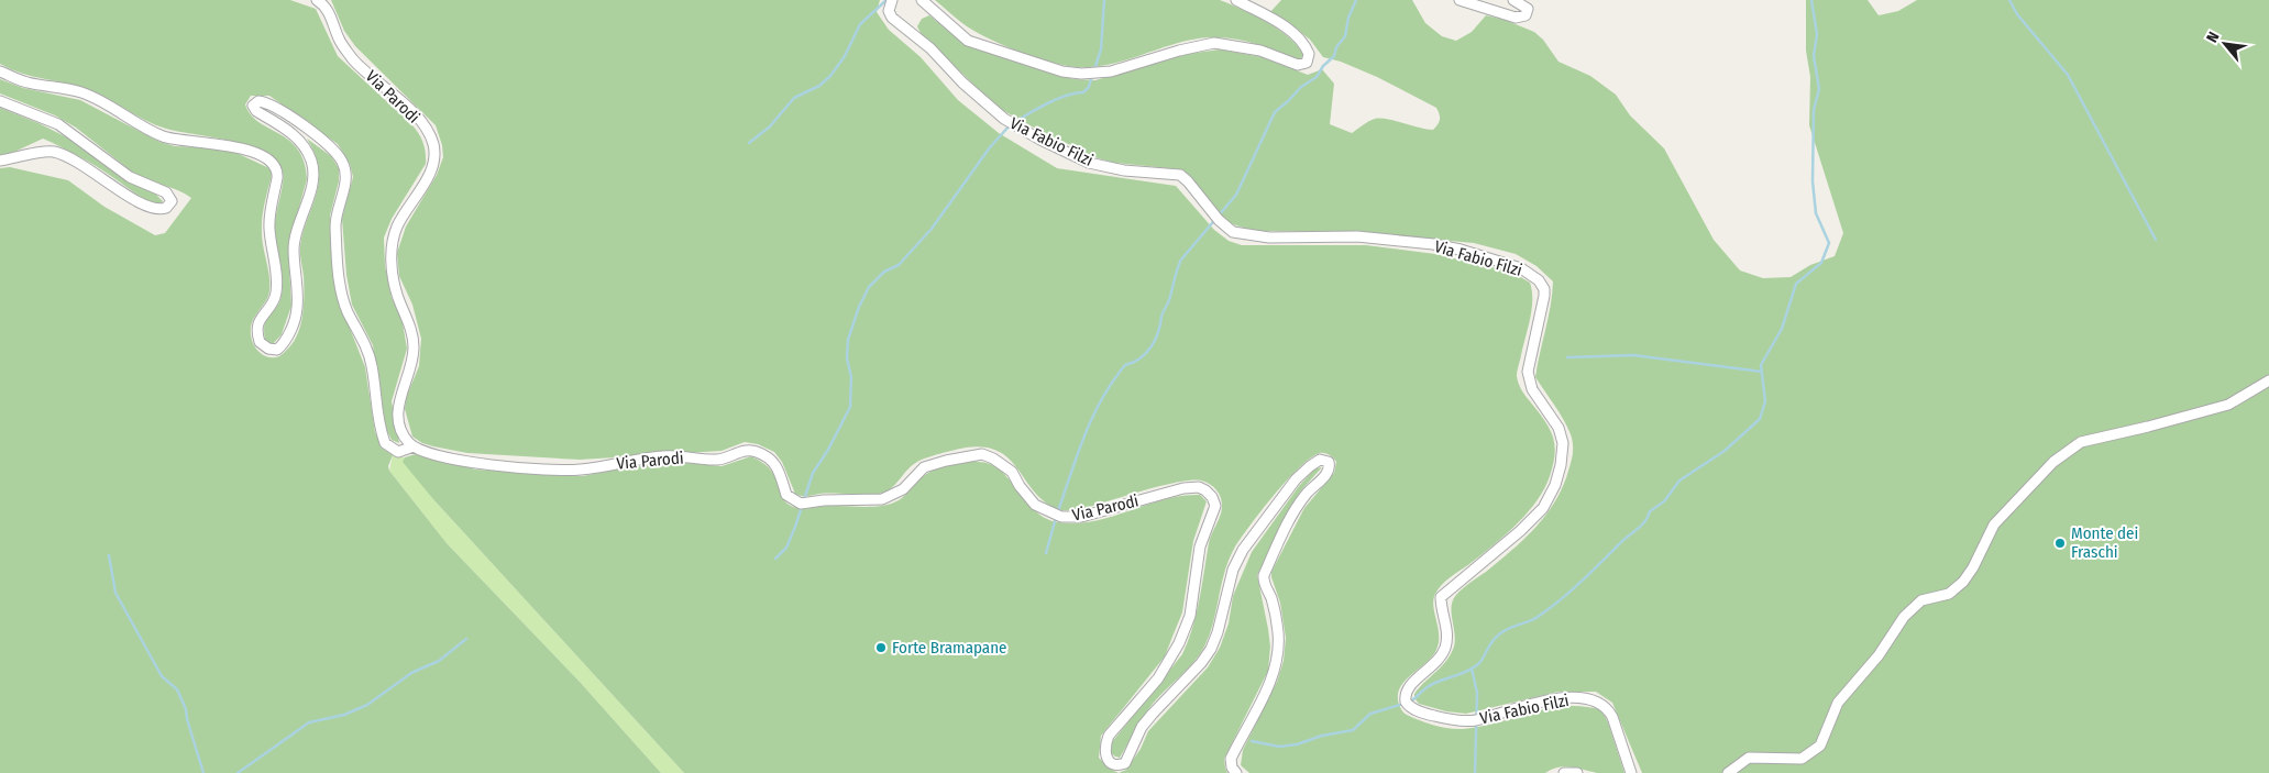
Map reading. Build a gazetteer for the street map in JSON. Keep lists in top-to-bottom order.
{
  "streets": {
    "street": ["Via Parodi", "Via Fabio Filzi"]
  },
  "places": ["Monte dei Fraschi", "Forte Bramapane"],
  "north": "top left"
}
